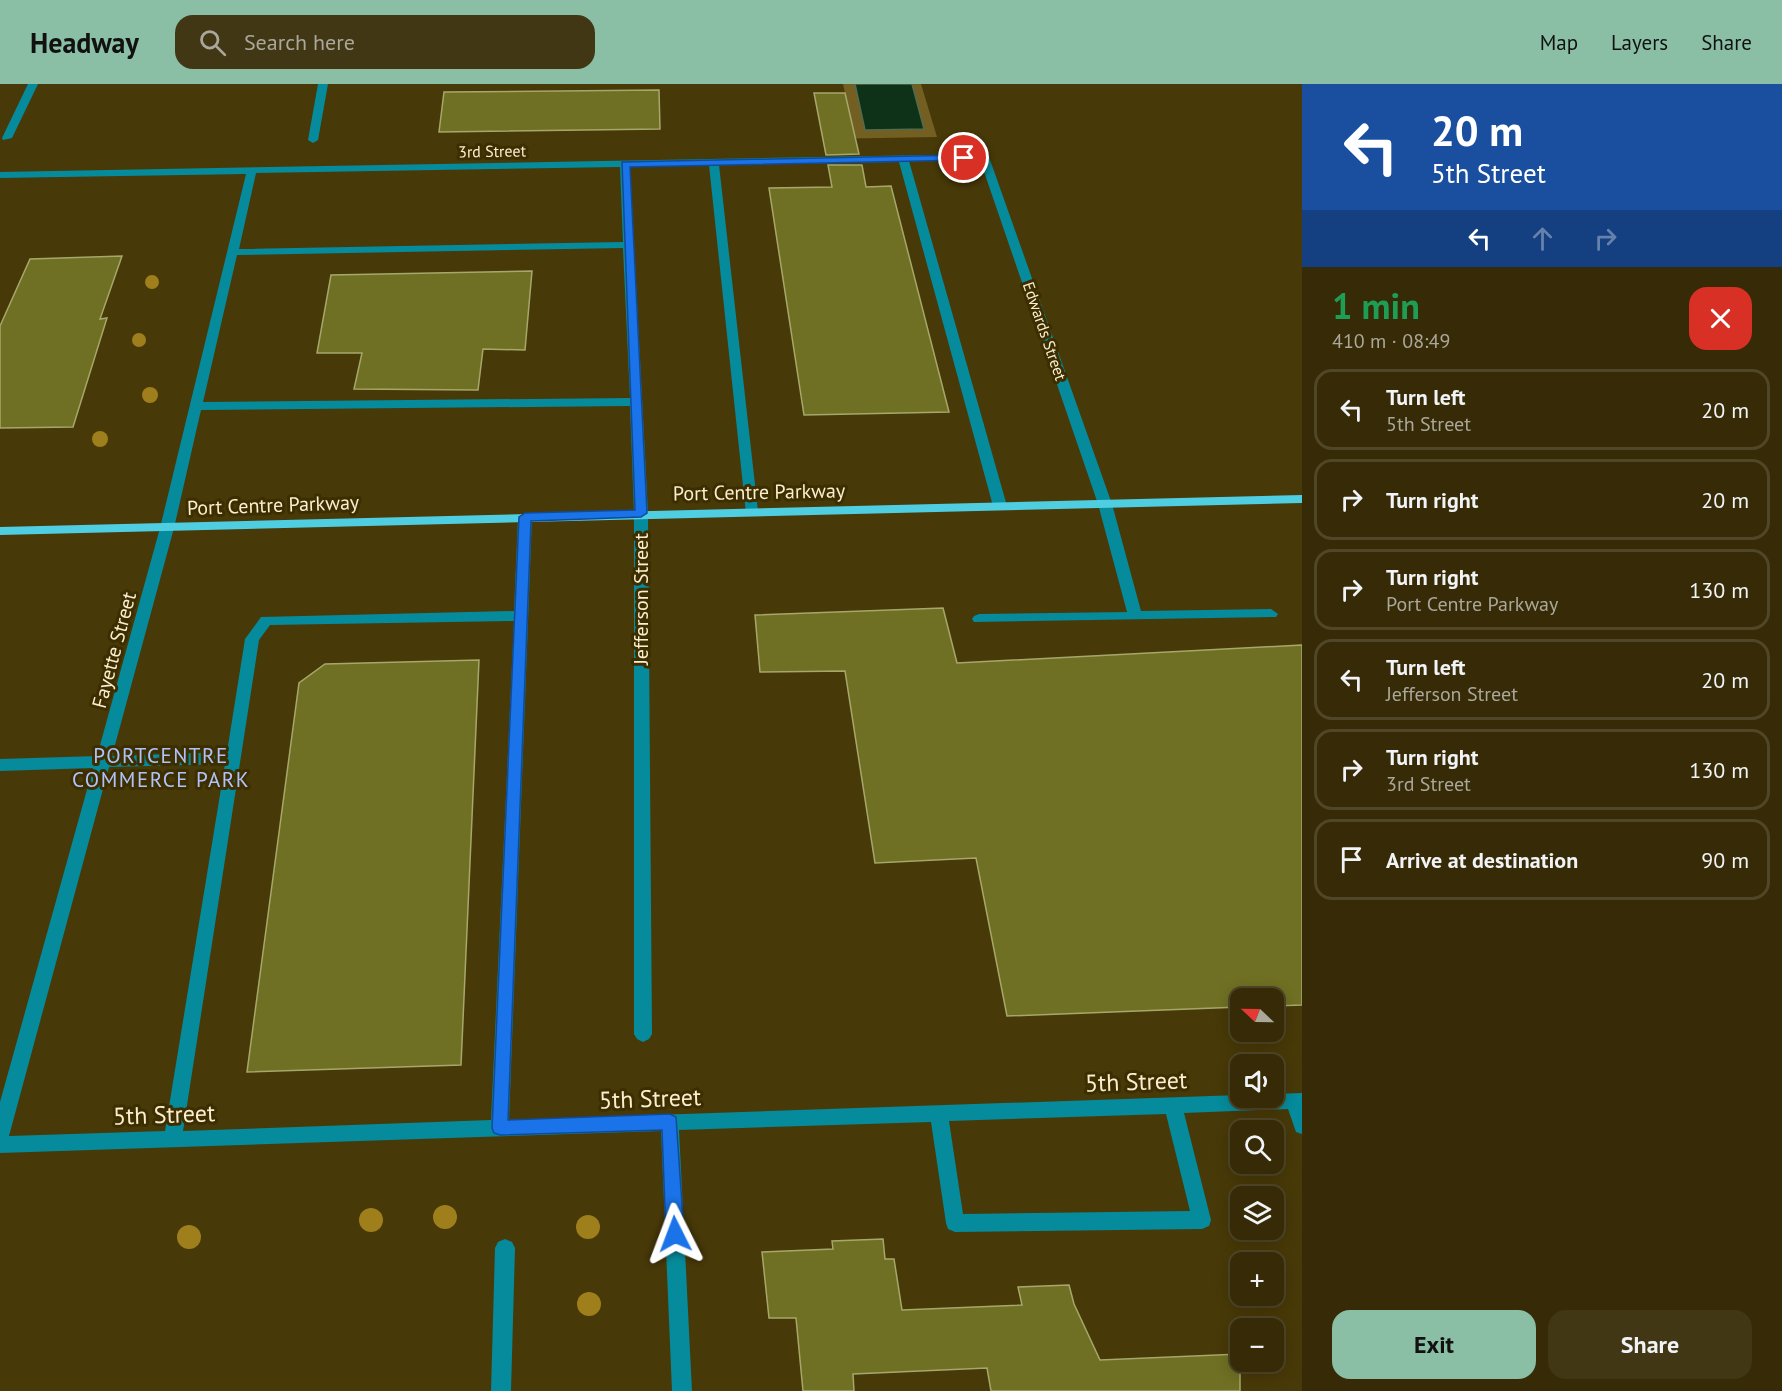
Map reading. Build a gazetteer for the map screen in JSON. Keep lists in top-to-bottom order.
{
  "streets": {
    "main road": ["Port Centre Parkway"],
    "street": [
      "3rd Street",
      "Edwards Street",
      "Jefferson Street",
      "Fayette Street",
      "5th Street"
    ]
  },
  "crossings": [
    ["3rd Street", "Edwards Street"],
    ["3rd Street", "Jefferson Street"],
    ["3rd Street", "Fayette Street"],
    ["Edwards Street", "Port Centre Parkway"],
    ["Port Centre Parkway", "Jefferson Street"],
    ["Port Centre Parkway", "Fayette Street"]
  ],
  "districts": ["PORTCENTRE COMMERCE PARK"],
  "north": "left",
  "page": {
    "header": "Headway",
    "search": "Search here",
    "nav": ["Map", "Layers", "Share"],
    "turn": ["20 m", "5th Street"],
    "heading": ["1 min", "410 m · 08:49"],
    "list": [
      {
        "name": "Turn left",
        "note": "5th Street",
        "value": "20 m"
      },
      {
        "name": "Turn right",
        "value": "20 m"
      },
      {
        "name": "Turn right",
        "note": "Port Centre Parkway",
        "value": "130 m"
      },
      {
        "name": "Turn left",
        "note": "Jefferson Street",
        "value": "20 m"
      },
      {
        "name": "Turn right",
        "note": "3rd Street",
        "value": "130 m"
      },
      {
        "name": "Arrive at destination",
        "value": "90 m"
      }
    ],
    "map_buttons": ["+", "−"],
    "buttons": ["Exit", "Share"]
  }
}
